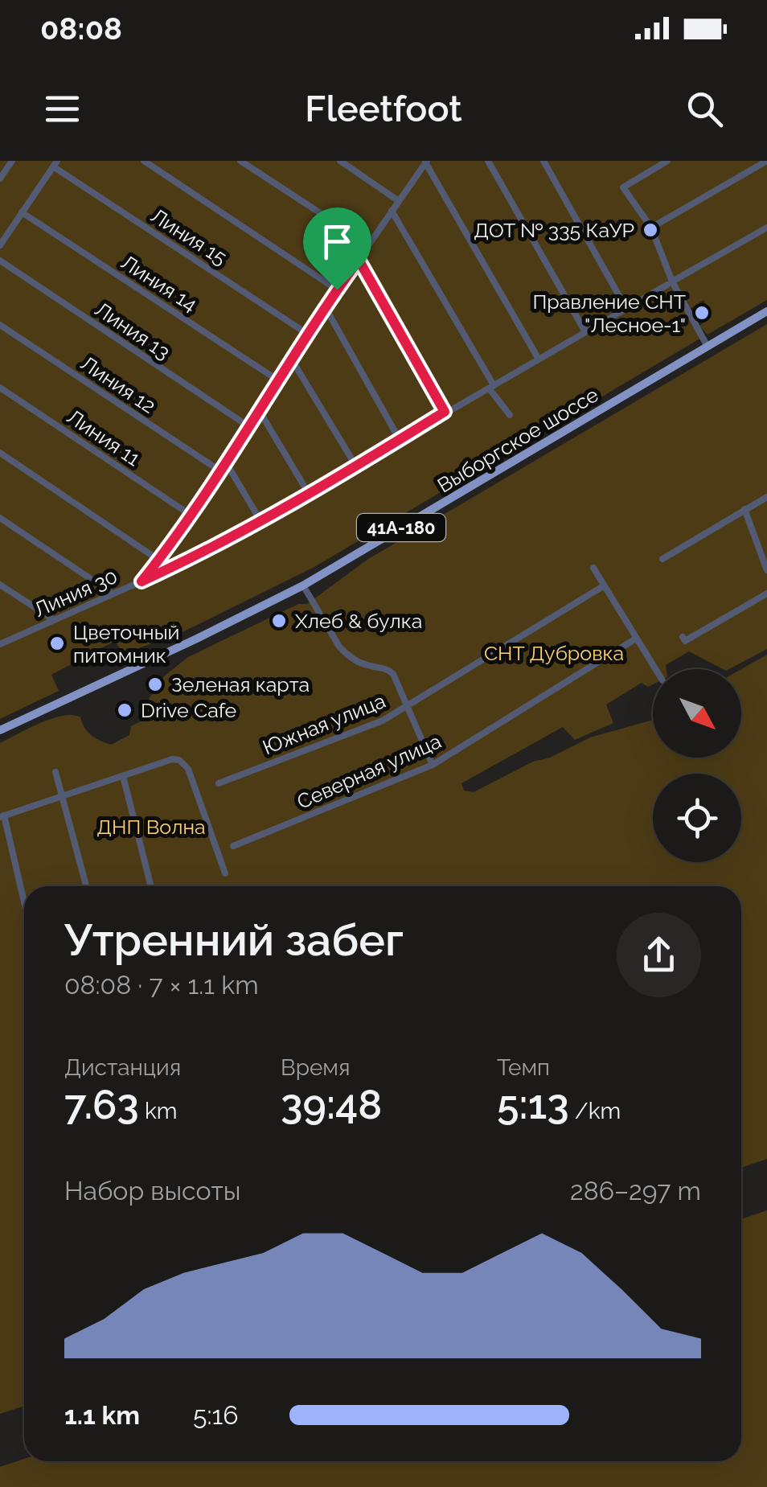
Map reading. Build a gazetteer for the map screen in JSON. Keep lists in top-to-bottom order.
{
  "streets": {
    "main road": ["Выборгское шоссе", "41А-180"],
    "street": [
      "Линия 15",
      "Линия 14",
      "Линия 13",
      "Линия 12",
      "Линия 11",
      "Линия 30",
      "Южная улица",
      "Северная улица"
    ]
  },
  "parks": ["СНТ Дубровка", "ДНП Волна"],
  "places": [
    "ДОТ № 335 КаУР",
    "Правление СНТ \"Лесное-1\"",
    "Хлеб & булка",
    "Цветочный питомник",
    "Зеленая карта",
    "Drive Cafe"
  ],
  "north": "bottom right",
  "page": {
    "status": "08:08",
    "header": "Fleetfoot",
    "heading": ["Утренний забег", "08:08 · 7 × 1.1 km"],
    "stats": [
      ["Дистанция", "7.63 km"],
      ["Время", "39:48"],
      ["Темп", "5:13 /km"]
    ],
    "chart": ["Набор высоты", "286–297 m"],
    "list": [
      {
        "name": "1.1 km",
        "note": "5:16"
      }
    ]
  }
}
